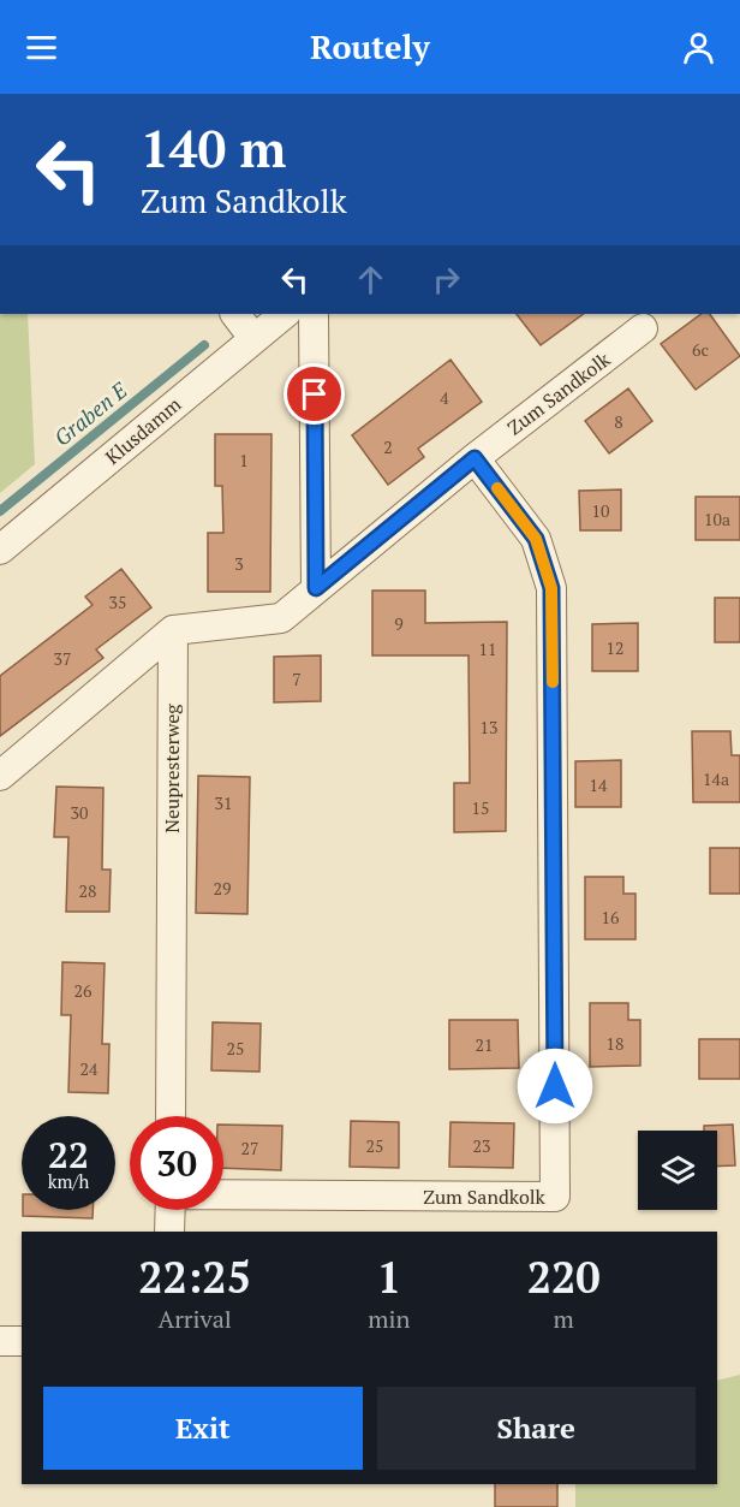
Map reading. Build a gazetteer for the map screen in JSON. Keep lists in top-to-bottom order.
{
  "streets": {
    "street": ["Zum Sandkolk", "Klusdamm", "Neupresterweg"]
  },
  "crossings": [
    ["Zum Sandkolk", "Neupresterweg"]
  ],
  "water": ["Graben E"],
  "house_numbers": [
    "6c",
    "4",
    "8",
    "2",
    "1",
    "10",
    "10a",
    "3",
    "35",
    "9",
    "12",
    "11",
    "37",
    "7",
    "13",
    "14a",
    "14",
    "31",
    "15",
    "30",
    "29",
    "28",
    "16",
    "26",
    "18",
    "21",
    "25",
    "24",
    "25",
    "23",
    "27"
  ],
  "page": {
    "header": "Routely",
    "turn": ["140 m", "Zum Sandkolk"],
    "speed": "22 km/h",
    "limit": "30",
    "eta": [
      "22:25",
      "Arrival",
      "1",
      "min",
      "220",
      "m"
    ],
    "buttons": ["Exit", "Share"]
  }
}
